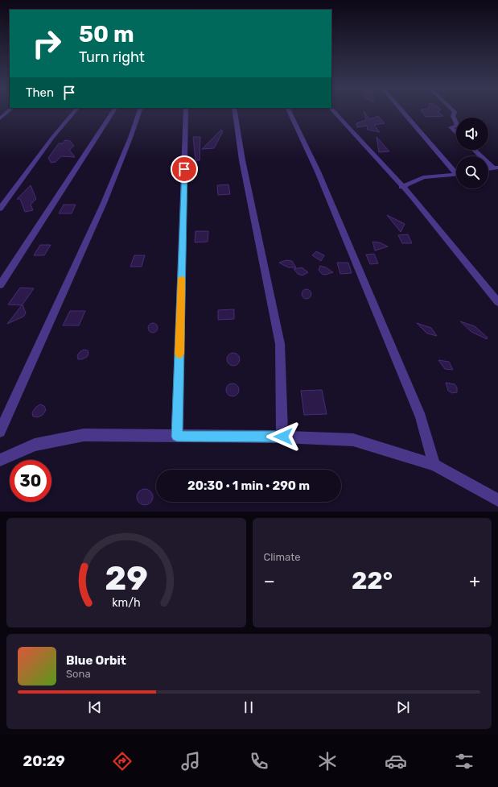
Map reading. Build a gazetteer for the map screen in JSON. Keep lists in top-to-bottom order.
{
  "page": {
    "turn": ["50 m", "Turn right"],
    "then": "Then",
    "limit": "30",
    "trip": "20:30 · 1 min · 290 m",
    "tile": "Climate",
    "heat": ["−", "22°", "+"],
    "song": ["Blue Orbit", "Sona"],
    "tabs": "20:29",
    "gauge": ["29", "km/h"]
  }
}
